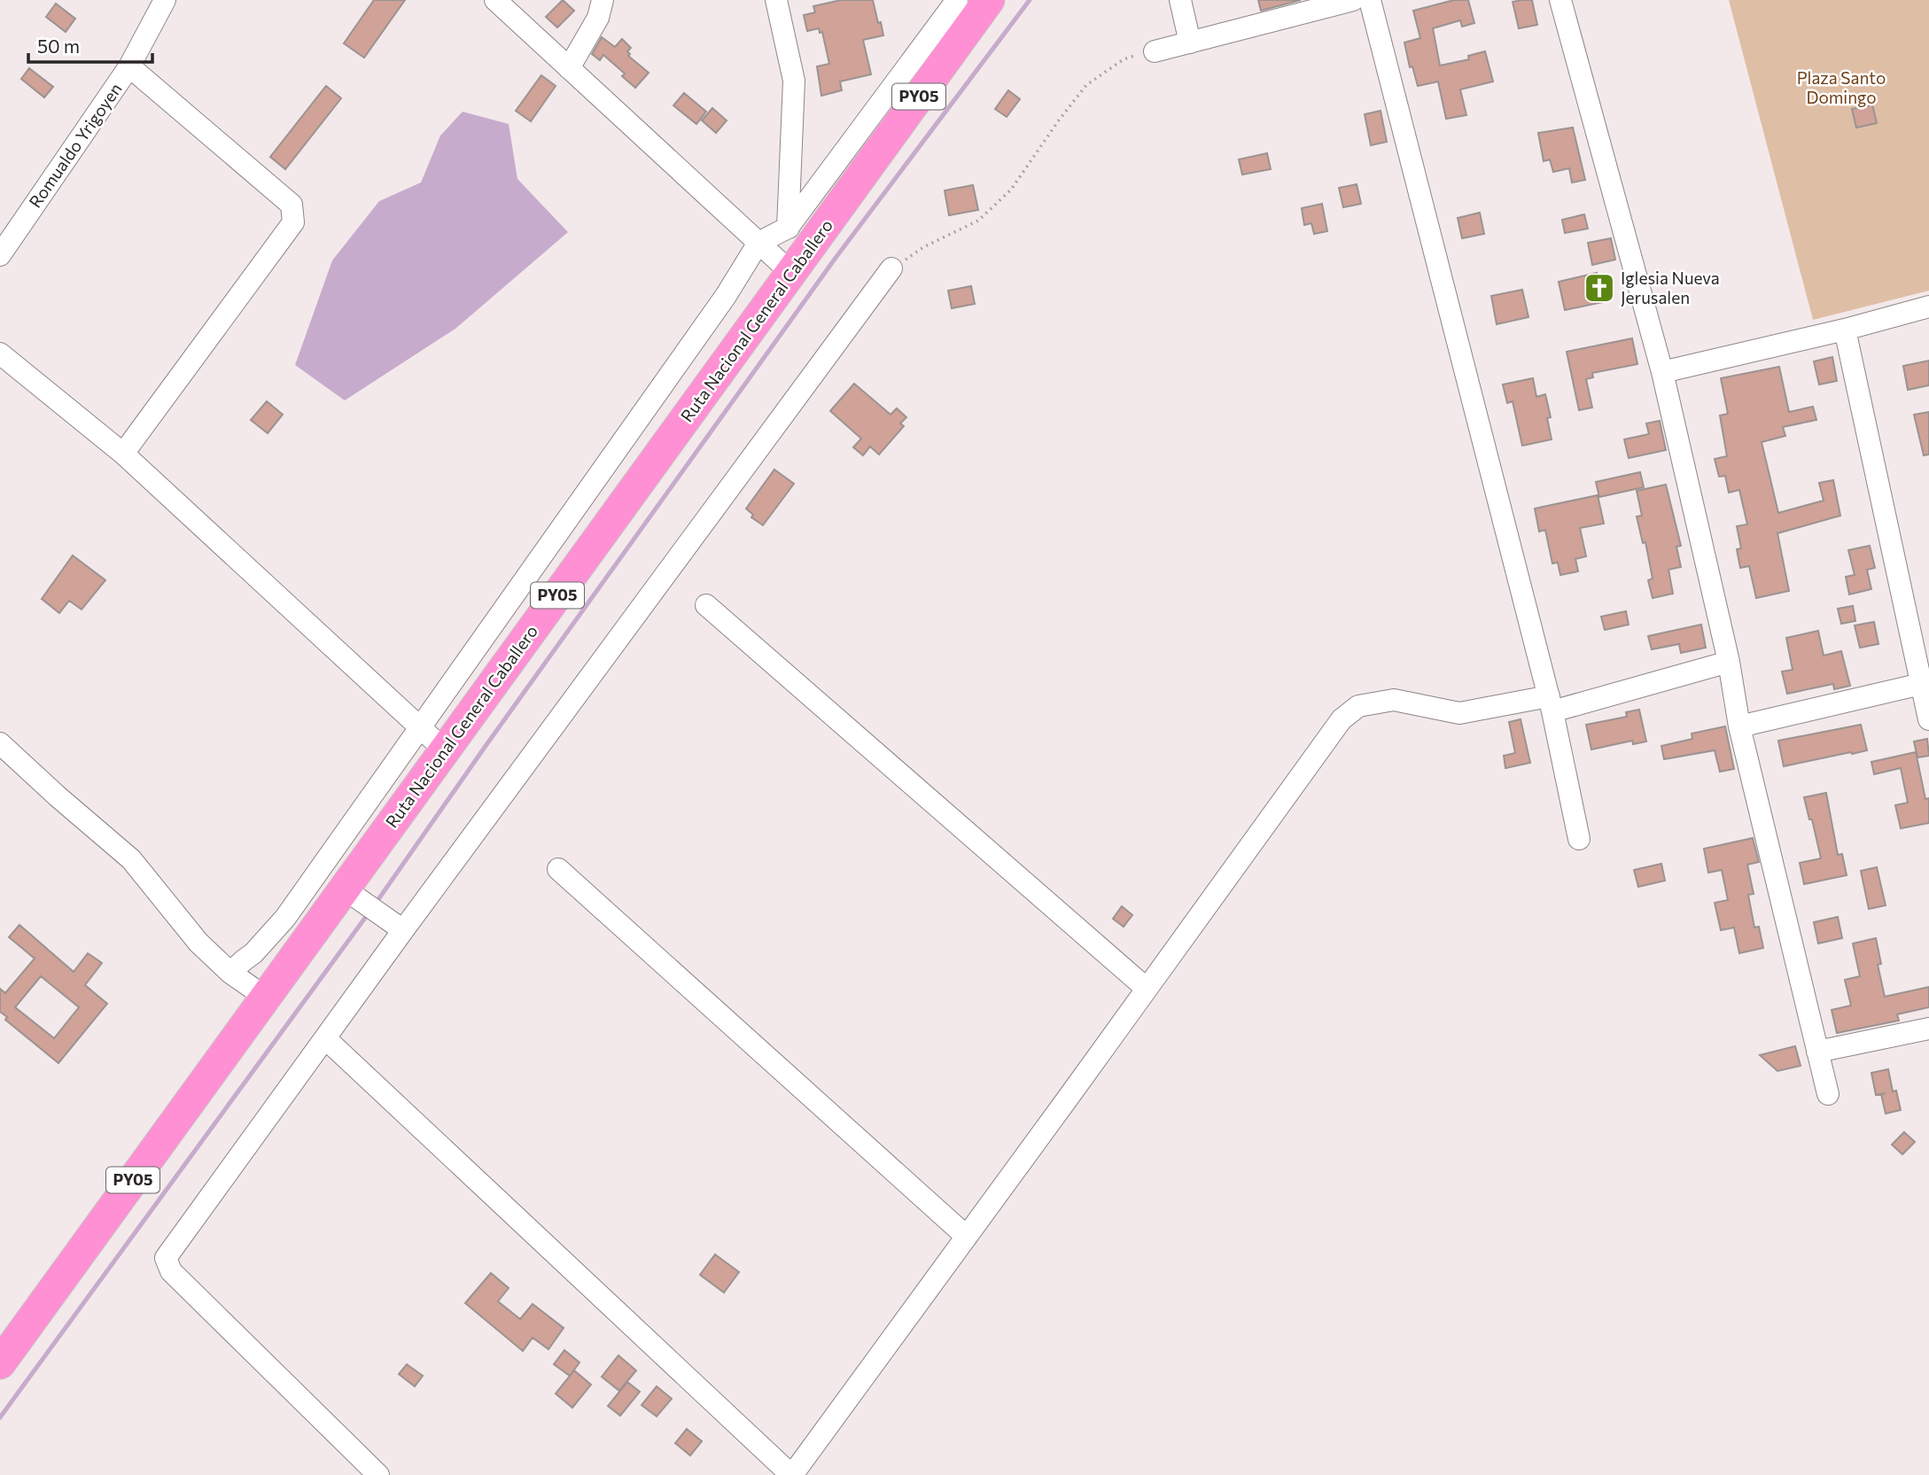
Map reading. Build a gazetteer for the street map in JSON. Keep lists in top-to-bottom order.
{
  "streets": {
    "highway": ["PY05", "Ruta Nacional General Caballero"],
    "street": ["Romualdo Yrigoyen"]
  },
  "parks": ["Plaza Santo Domingo"],
  "places": {
    "church": ["Iglesia Nueva Jerusalen"]
  },
  "scale_bar": "50 m"
}
